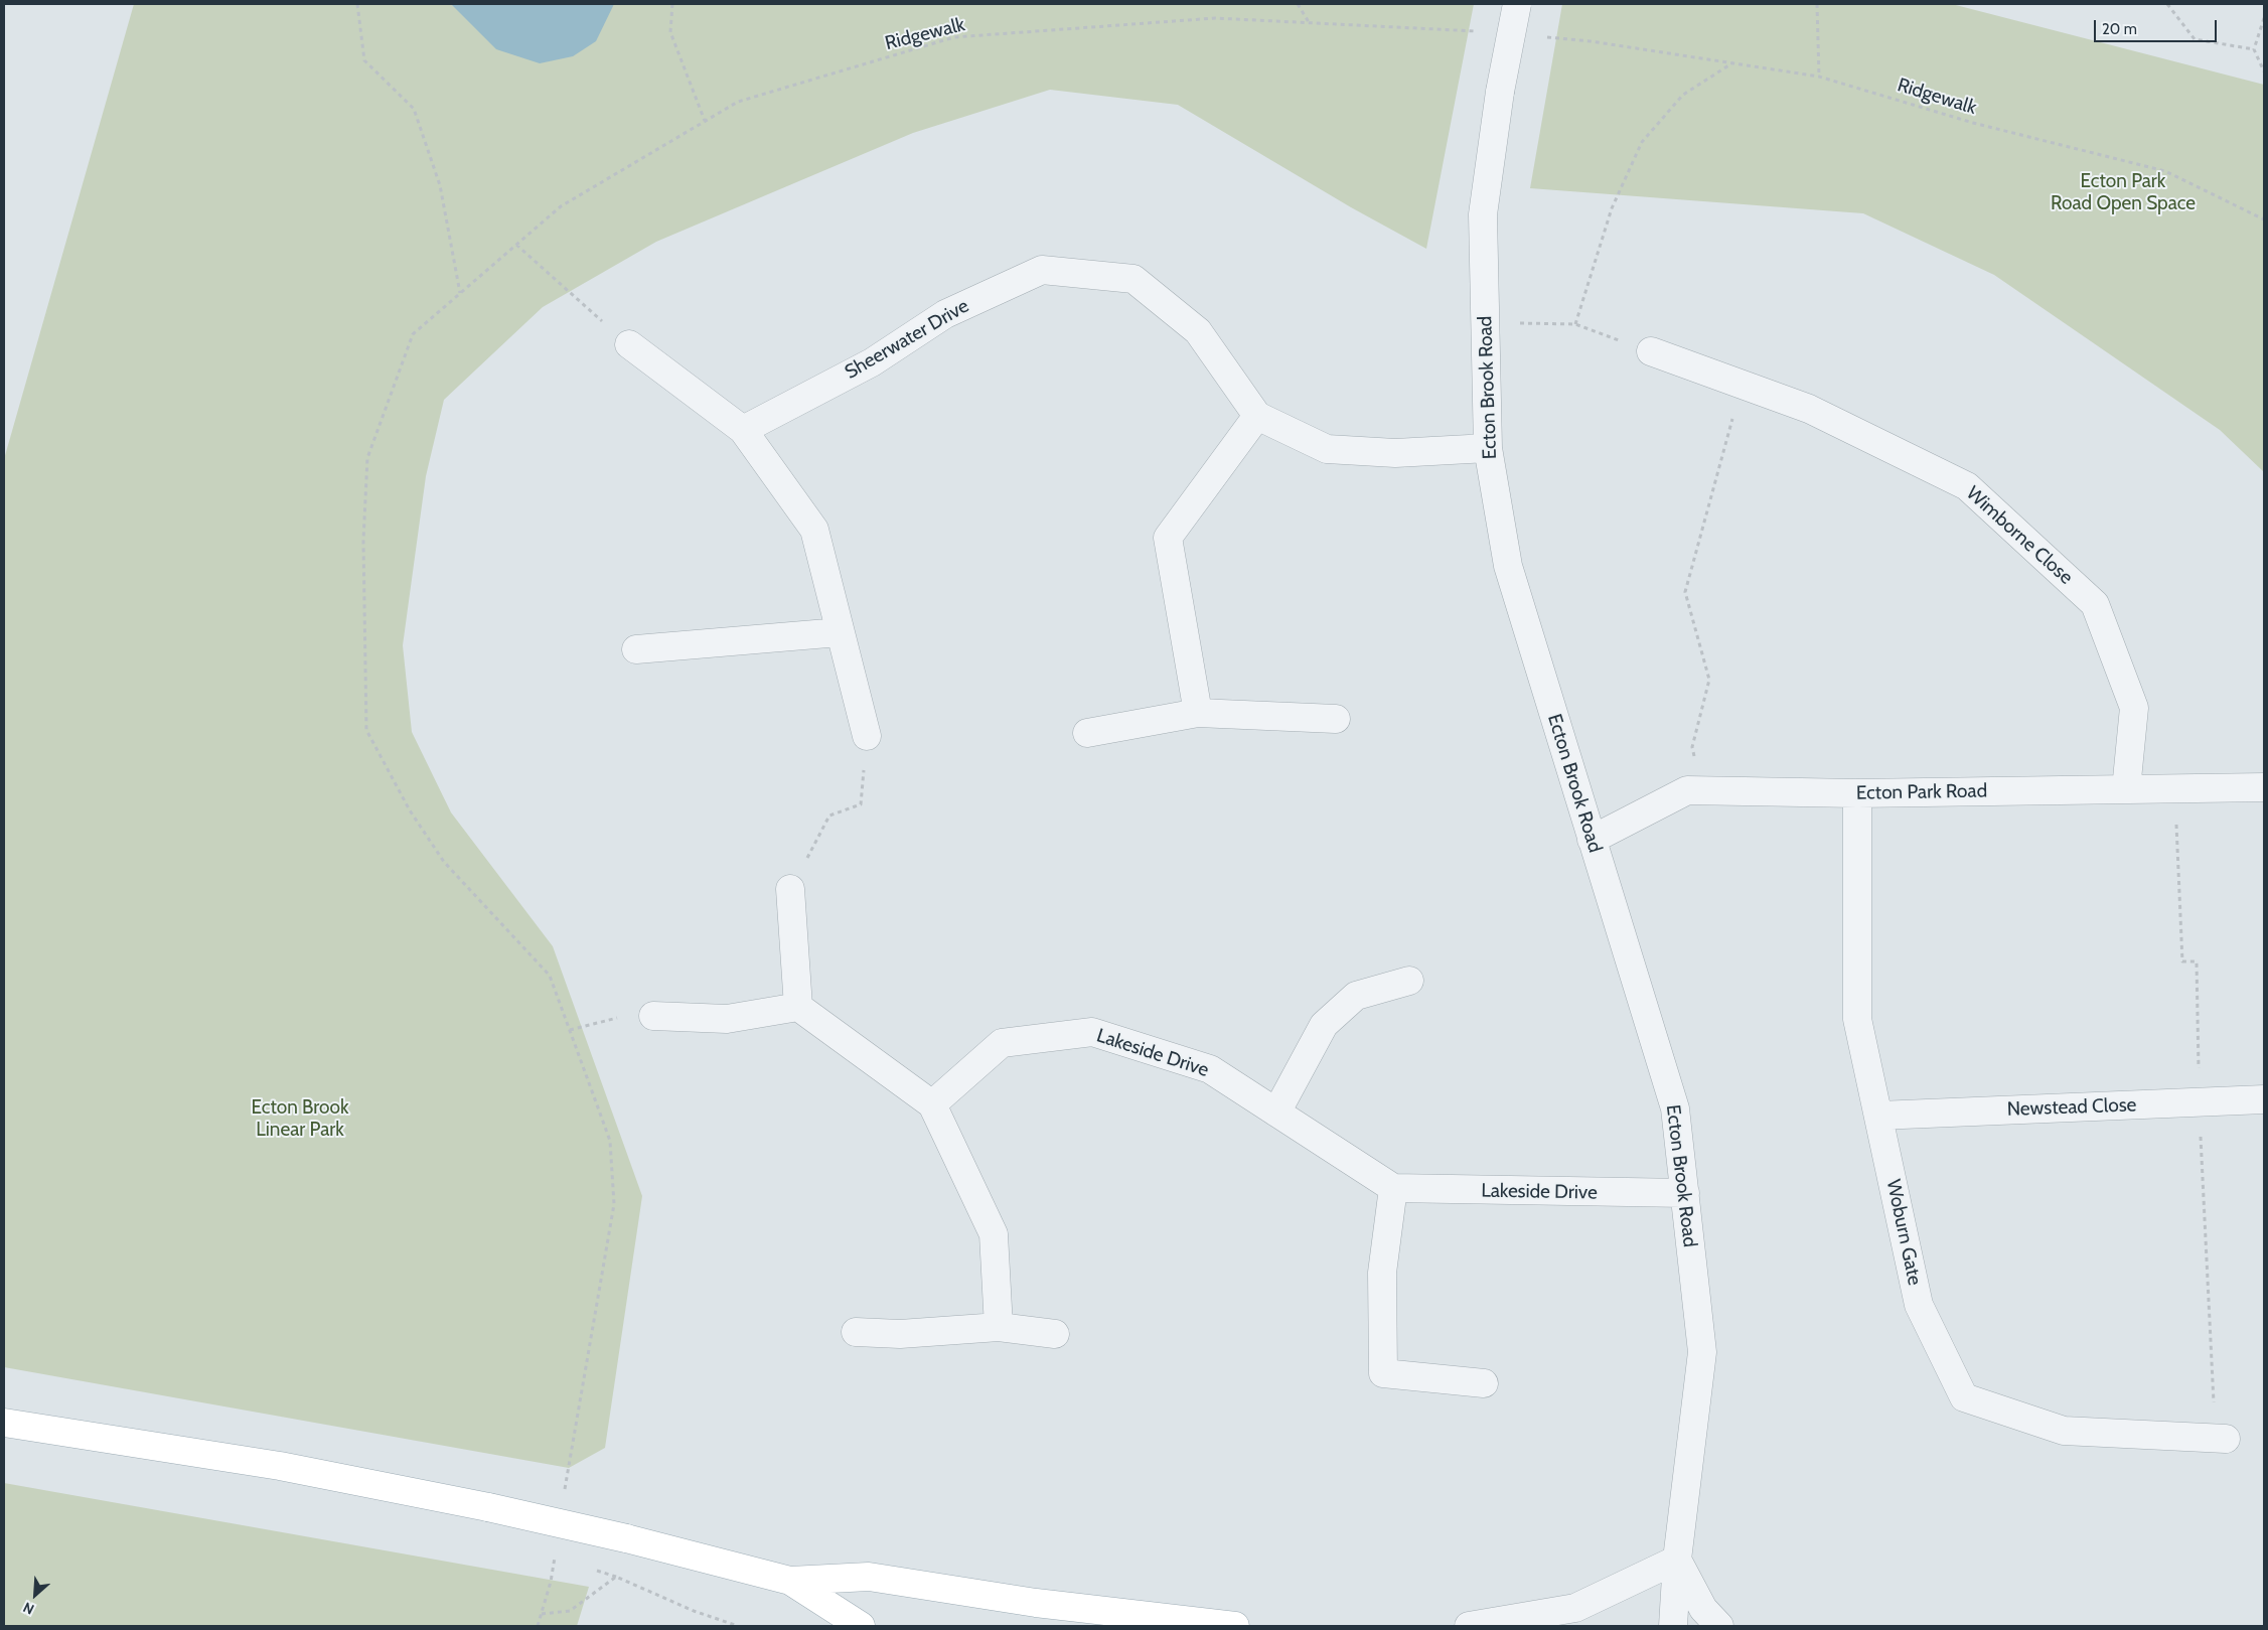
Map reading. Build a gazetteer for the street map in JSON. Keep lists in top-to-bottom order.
{
  "streets": {
    "street": [
      "Sheerwater Drive",
      "Ecton Brook Road",
      "Wimborne Close",
      "Ecton Park Road",
      "Lakeside Drive",
      "Newstead Close",
      "Woburn Gate"
    ],
    "path": ["Ridgewalk"]
  },
  "crossings": [
    ["Sheerwater Drive", "Ecton Brook Road"],
    ["Ecton Brook Road", "Ecton Park Road"],
    ["Ecton Brook Road", "Lakeside Drive"],
    ["Wimborne Close", "Ecton Park Road"],
    ["Ecton Park Road", "Woburn Gate"],
    ["Newstead Close", "Woburn Gate"]
  ],
  "parks": ["Ecton Park Road Open Space", "Ecton Brook Linear Park"],
  "scale_bar": "20 m",
  "north": "bottom left"
}
